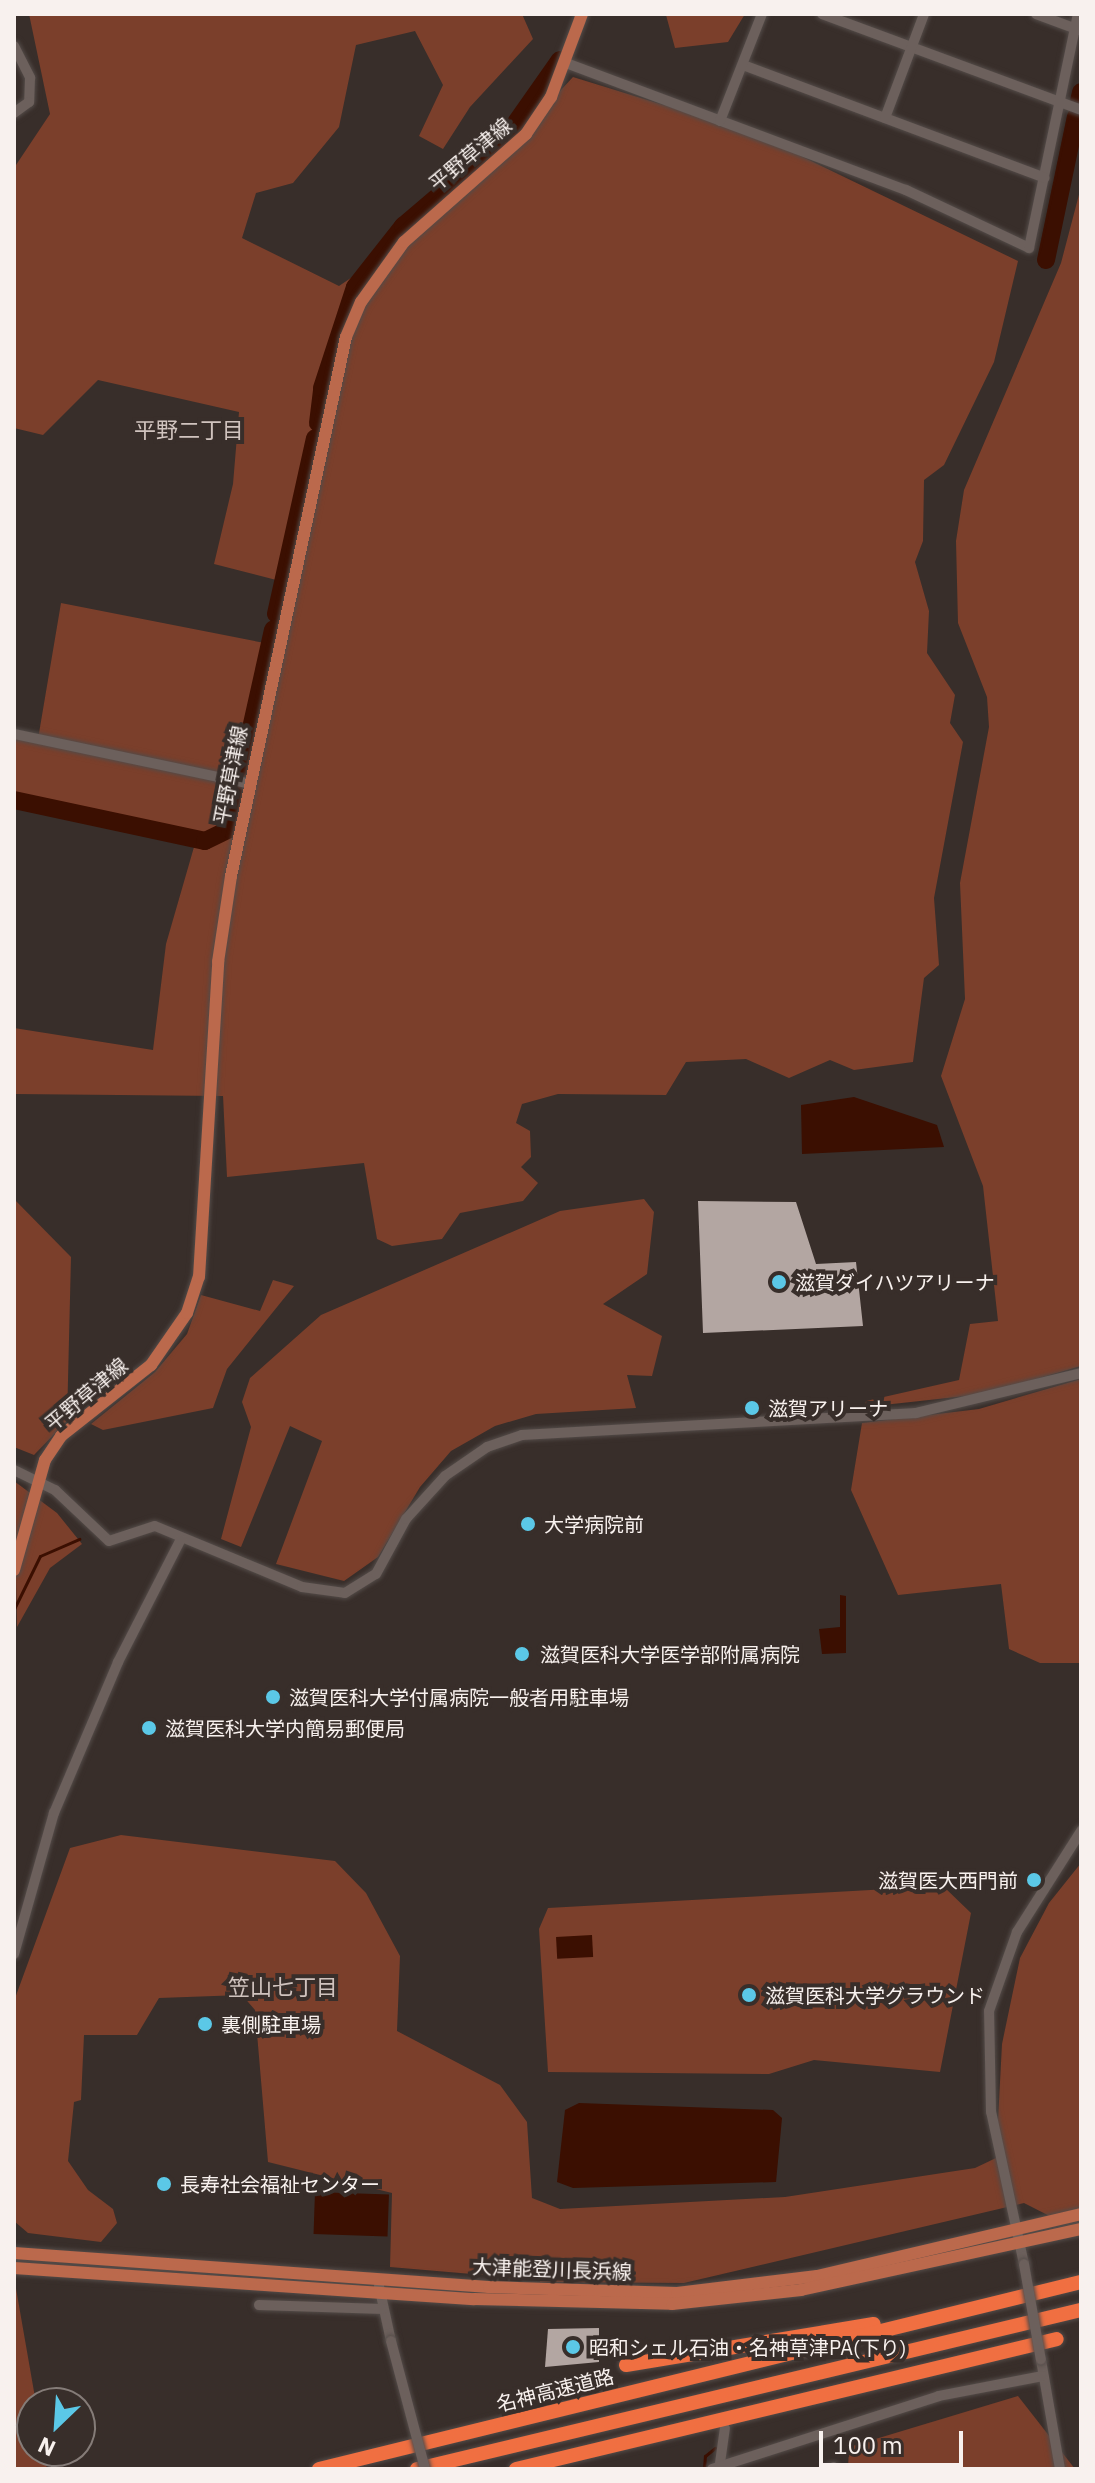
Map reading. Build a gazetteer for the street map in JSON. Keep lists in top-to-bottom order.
{
  "streets": {
    "highway": ["名神高速道路"],
    "main road": ["平野草津線", "大津能登川長浜線"]
  },
  "districts": ["平野二丁目", "笠山七丁目"],
  "places": [
    "滋賀ダイハツアリーナ",
    "滋賀アリーナ",
    "大学病院前",
    "滋賀医科大学医学部附属病院",
    "滋賀医科大学付属病院一般者用駐車場",
    "滋賀医科大学内簡易郵便局",
    "滋賀医大西門前",
    "滋賀医科大学グラウンド",
    "裏側駐車場",
    "長寿社会福祉センター",
    "昭和シェル石油・名神草津PA(下り)"
  ],
  "scale_bar": "100 m",
  "north": "bottom left"
}
